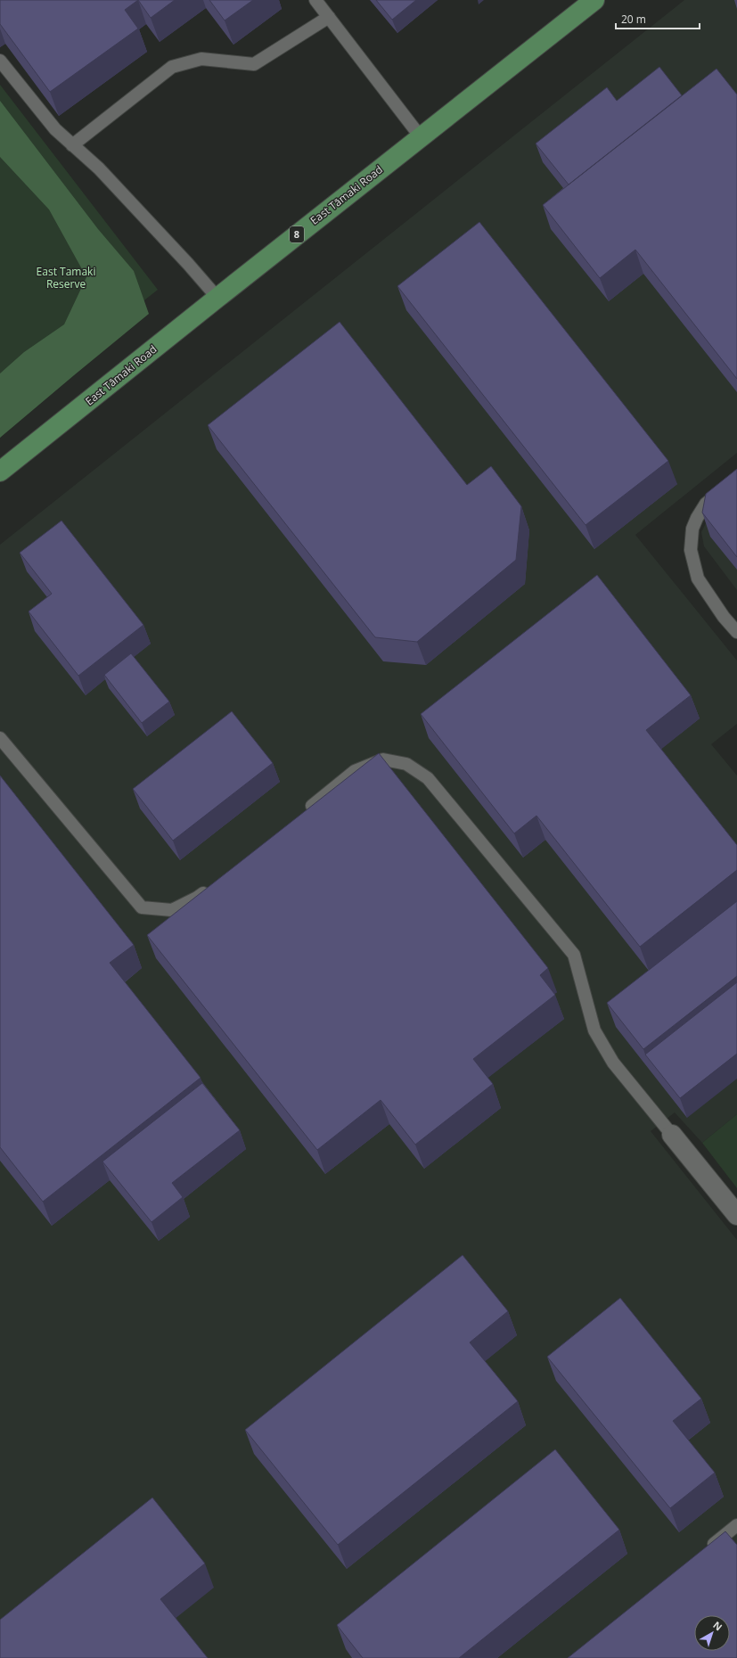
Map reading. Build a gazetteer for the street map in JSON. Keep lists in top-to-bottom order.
{
  "streets": {
    "main road": ["East Tāmaki Road", "8"]
  },
  "parks": ["East Tamaki Reserve"],
  "scale_bar": "20 m",
  "north": "top right"
}
